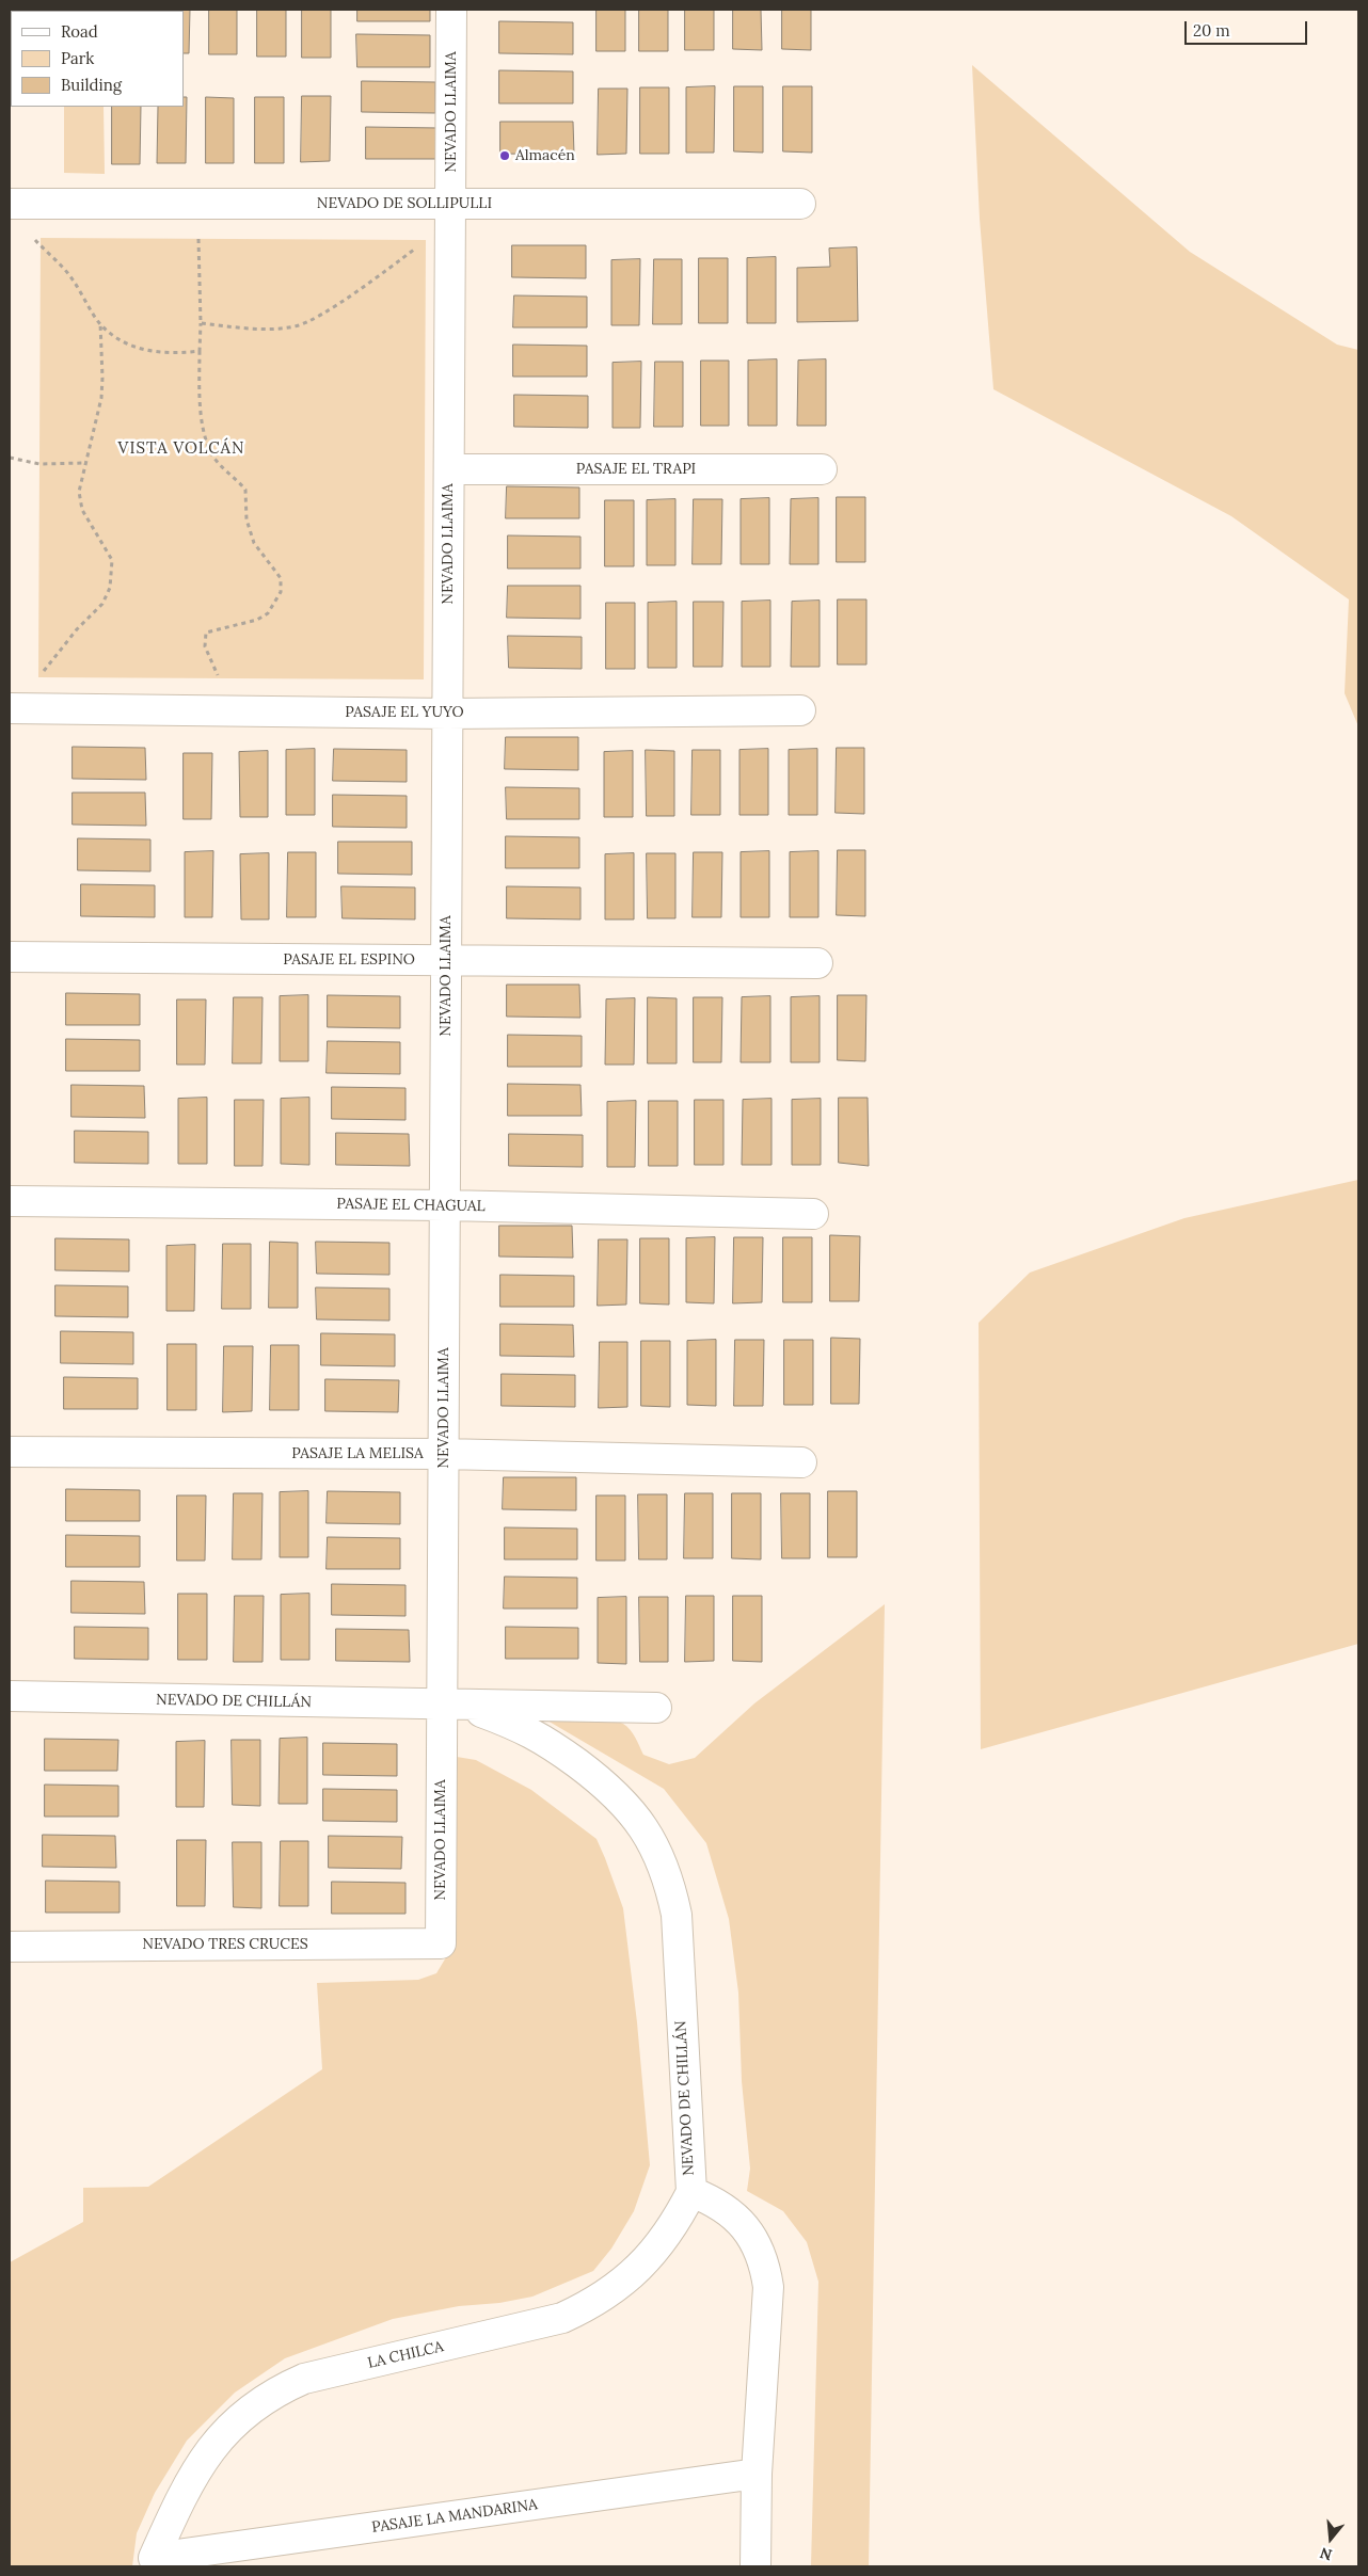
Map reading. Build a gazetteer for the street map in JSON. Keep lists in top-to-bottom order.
{
  "streets": {
    "street": [
      "NEVADO LLAIMA",
      "NEVADO DE SOLLIPULLI",
      "PASAJE EL TRAPI",
      "PASAJE EL YUYO",
      "PASAJE EL ESPINO",
      "PASAJE EL CHAGUAL",
      "PASAJE LA MELISA",
      "NEVADO DE CHILLÁN",
      "NEVADO TRES CRUCES",
      "LA CHILCA",
      "PASAJE LA MANDARINA"
    ]
  },
  "crossings": [
    ["NEVADO LLAIMA", "NEVADO DE SOLLIPULLI"],
    ["NEVADO LLAIMA", "PASAJE EL TRAPI"],
    ["NEVADO LLAIMA", "PASAJE EL YUYO"],
    ["NEVADO LLAIMA", "PASAJE EL ESPINO"],
    ["NEVADO LLAIMA", "PASAJE EL CHAGUAL"],
    ["NEVADO LLAIMA", "PASAJE LA MELISA"],
    ["NEVADO LLAIMA", "NEVADO DE CHILLÁN"],
    ["NEVADO LLAIMA", "NEVADO TRES CRUCES"],
    ["NEVADO DE CHILLÁN", "LA CHILCA"],
    ["NEVADO DE CHILLÁN", "PASAJE LA MANDARINA"],
    ["LA CHILCA", "PASAJE LA MANDARINA"]
  ],
  "districts": ["VISTA VOLCÁN"],
  "places": ["Almacén"],
  "legend": ["Road", "Park", "Building"],
  "scale_bar": "20 m",
  "north": "bottom"
}
